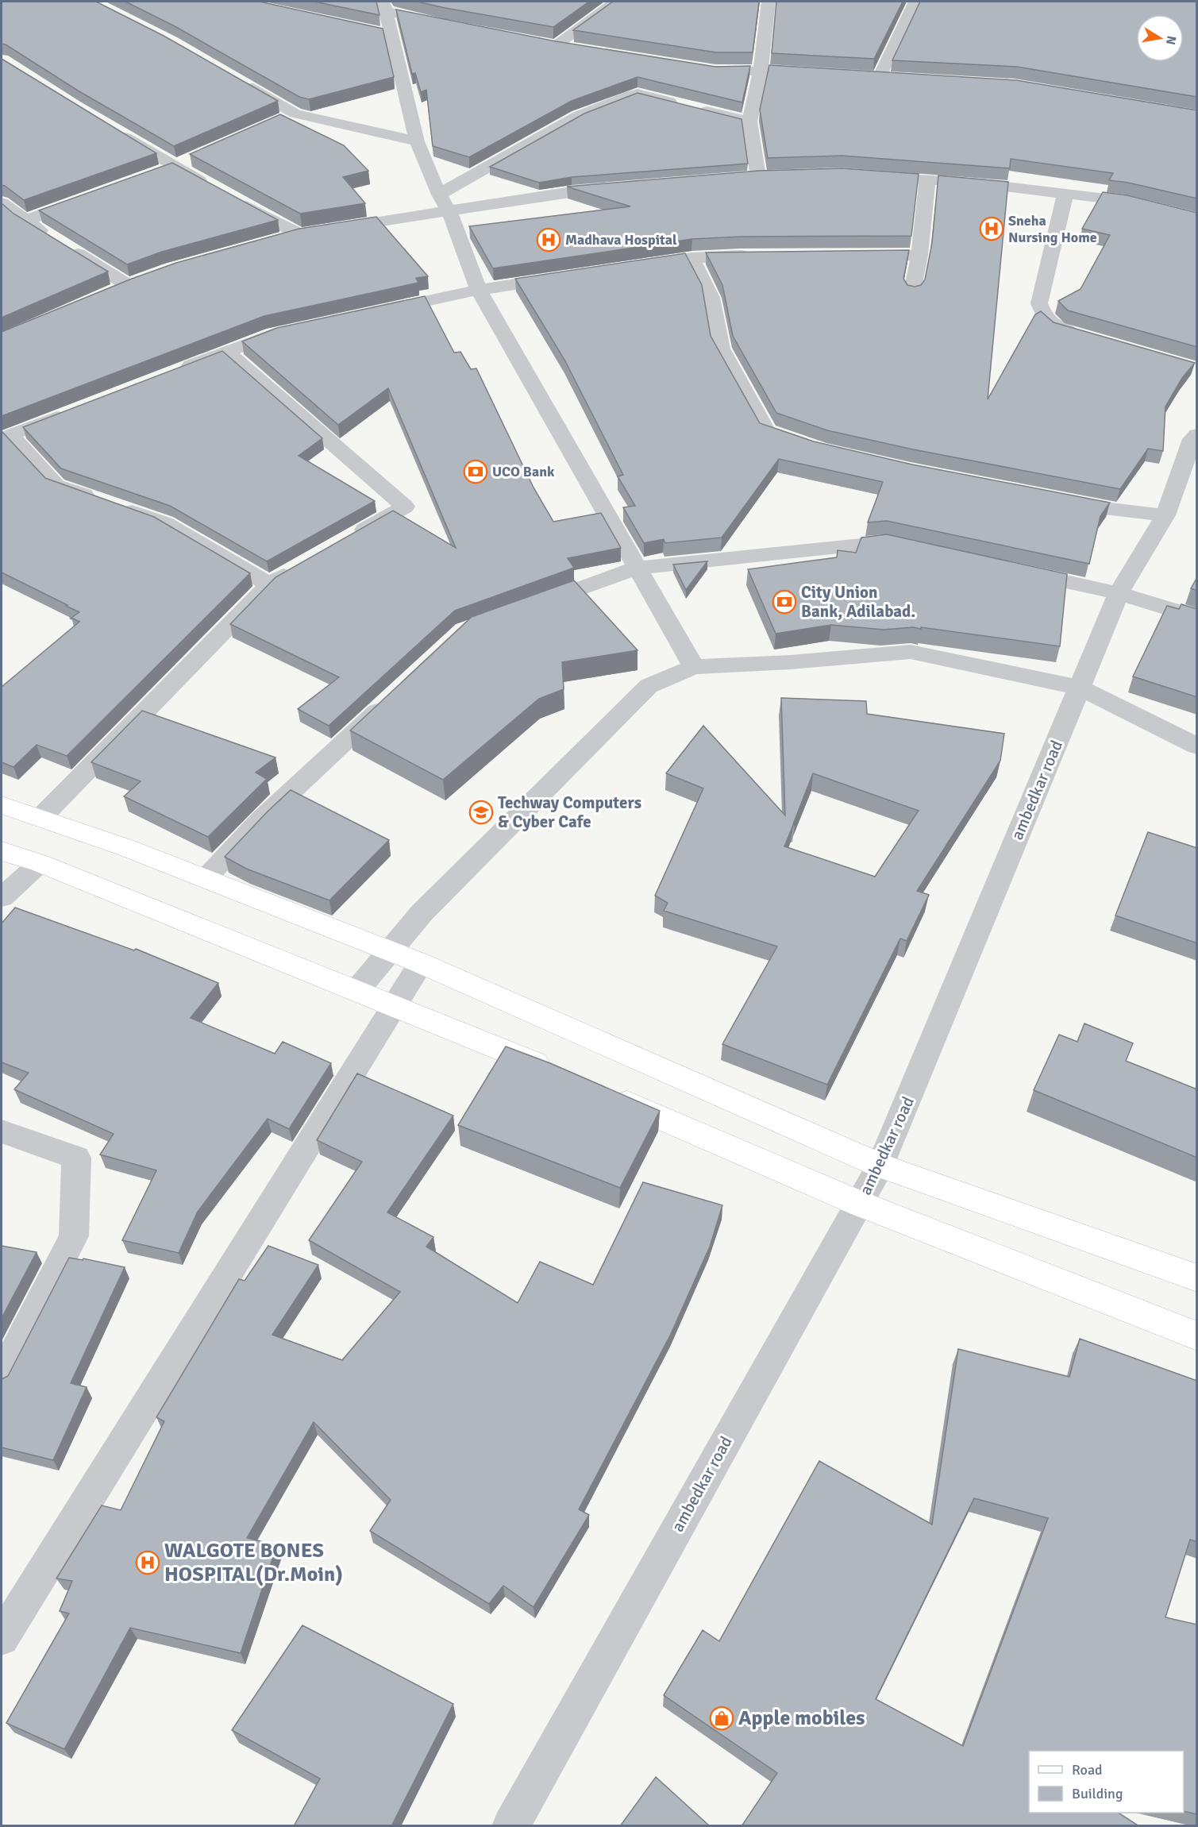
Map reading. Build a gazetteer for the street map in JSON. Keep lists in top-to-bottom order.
{
  "streets": {
    "street": ["ambedkar road"]
  },
  "places": {
    "hospital": ["Sneha Nursing Home", "Madhava Hospital", "WALGOTE BONES HOSPITAL(Dr.Moin)"],
    "bank": ["UCO Bank", "City Union Bank, Adilabad."],
    "school or university": ["Techway Computers & Cyber Cafe"],
    "shop": ["Apple mobiles"]
  },
  "legend": ["Road", "Building"],
  "north": "right"
}
